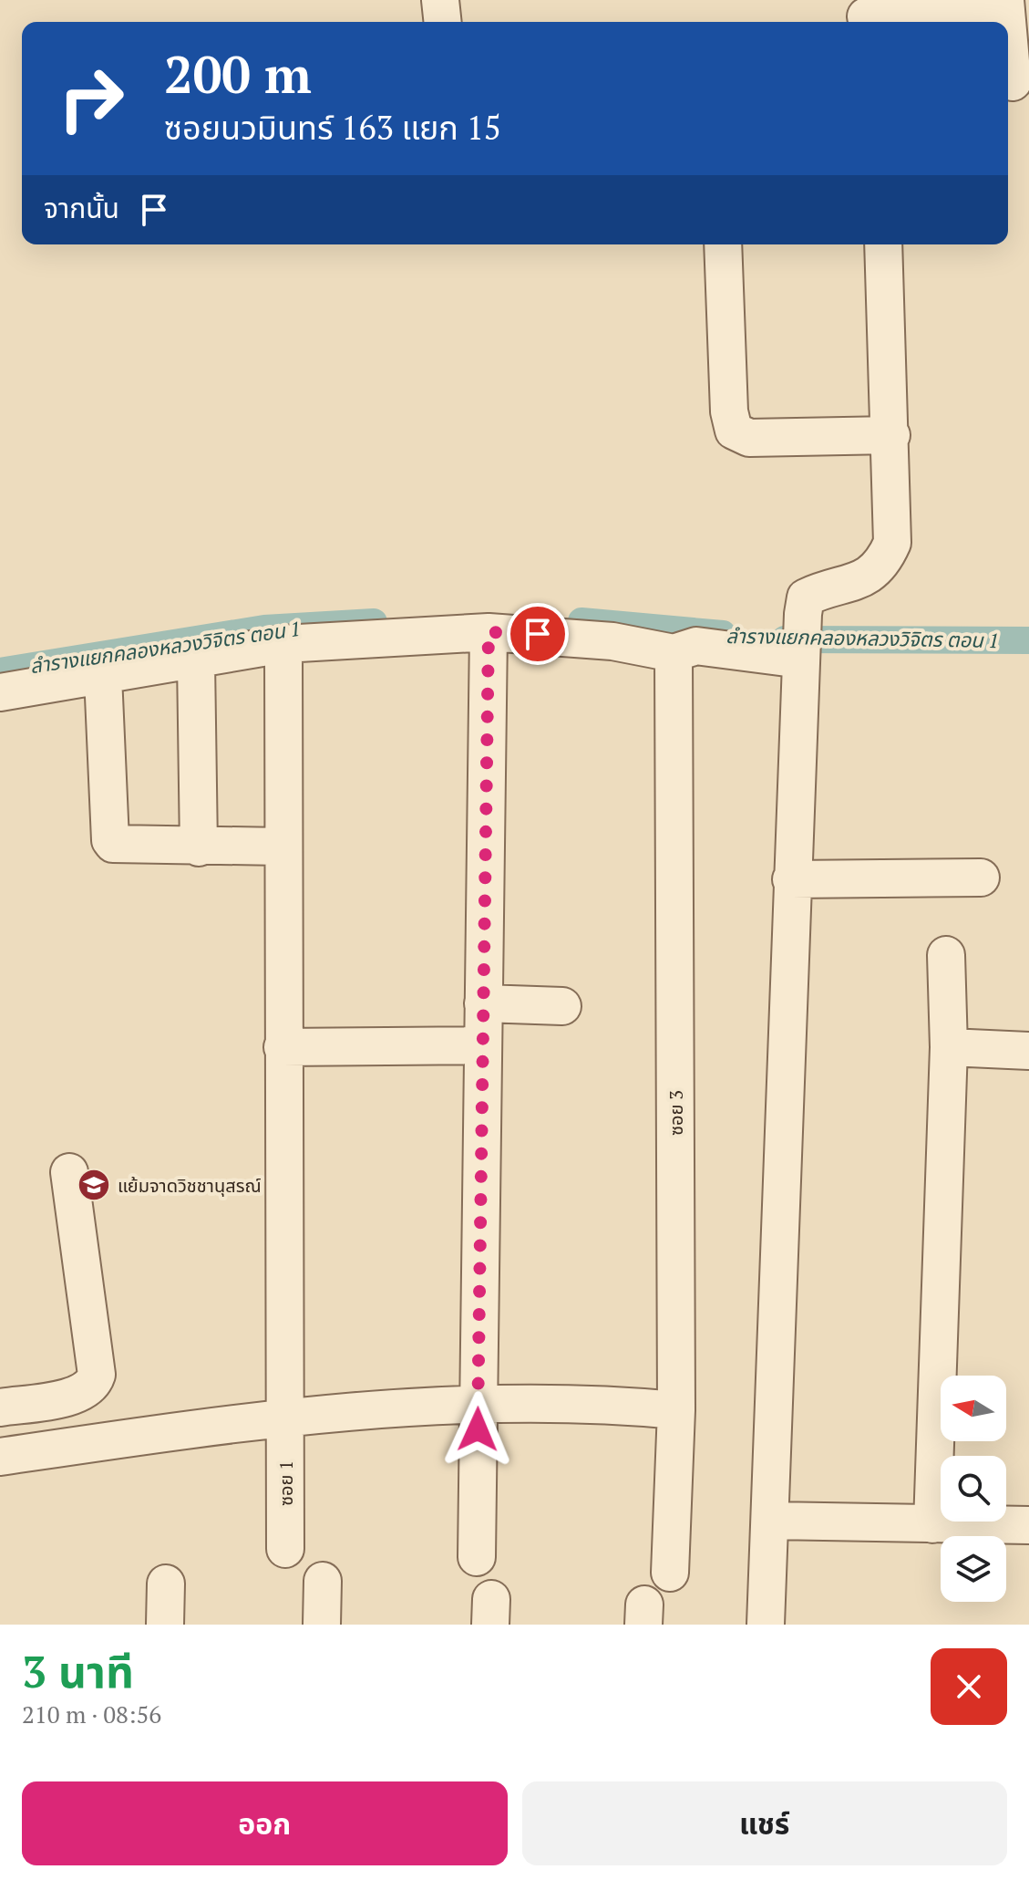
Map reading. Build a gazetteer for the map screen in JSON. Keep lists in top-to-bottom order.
{
  "streets": {
    "street": ["ซอย 3", "ซอย 1"]
  },
  "water": ["ลำรางแยกคลองหลวงวิจิตร ตอน 1"],
  "places": {
    "school or university": ["แย้มจาดวิชชานุสรณ์"]
  },
  "north": "left",
  "page": {
    "turn": ["200 m", "ซอยนวมินทร์ 163 แยก 15"],
    "then": "จากนั้น",
    "heading": ["3 นาที", "210 m · 08:56"],
    "buttons": ["ออก", "แชร์"]
  }
}
